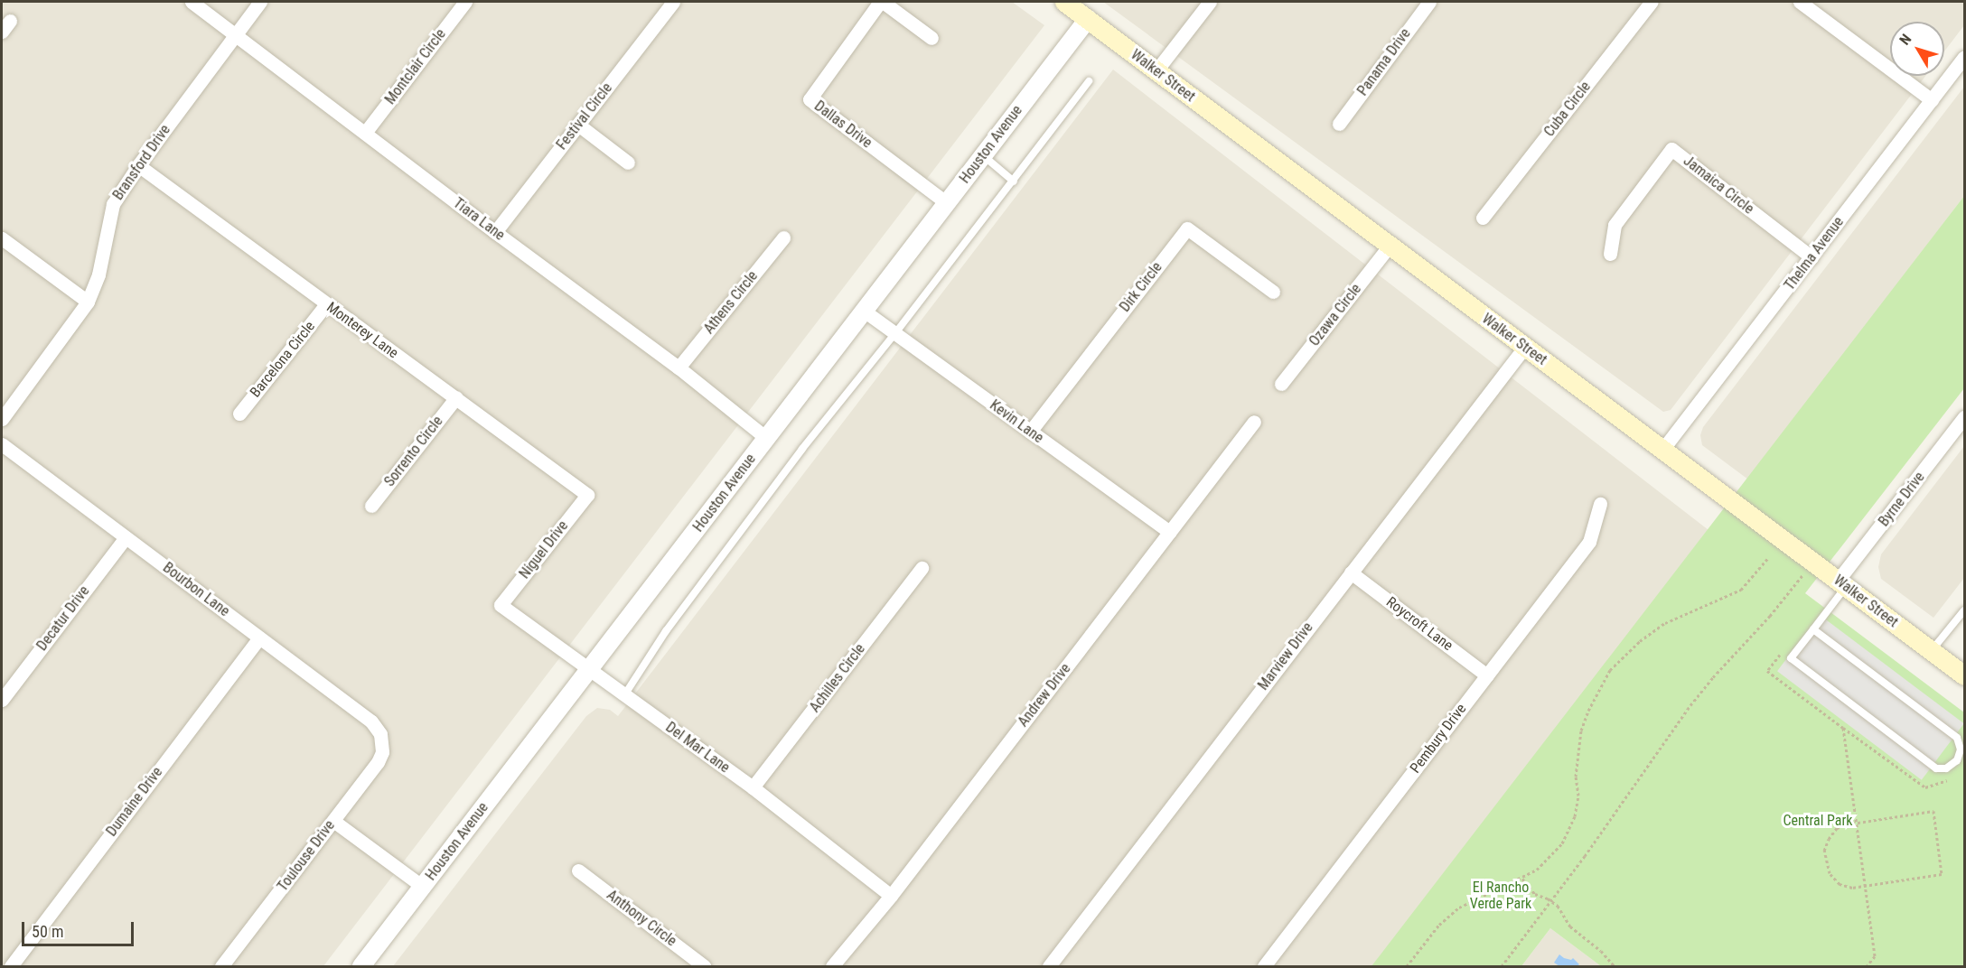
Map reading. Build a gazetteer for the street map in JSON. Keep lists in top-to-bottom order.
{
  "streets": {
    "main road": ["Walker Street"],
    "street": [
      "Panama Drive",
      "Montclair Circle",
      "Cuba Circle",
      "Festival Circle",
      "Dallas Drive",
      "Houston Avenue",
      "Bransford Drive",
      "Jamaica Circle",
      "Tiara Lane",
      "Thelma Avenue",
      "Dirk Circle",
      "Athens Circle",
      "Ozawa Circle",
      "Monterey Lane",
      "Barcelona Circle",
      "Kevin Lane",
      "Sorrento Circle",
      "Byrne Drive",
      "Niguel Drive",
      "Bourbon Lane",
      "Decatur Drive",
      "Roycroft Lane",
      "Marview Drive",
      "Achilles Circle",
      "Andrew Drive",
      "Pembury Drive",
      "Del Mar Lane",
      "Dumaine Drive",
      "Toulouse Drive",
      "Anthony Circle"
    ]
  },
  "crossings": [
    ["Montclair Circle", "Tiara Lane"],
    ["Walker Street", "Houston Avenue"],
    ["Walker Street", "Thelma Avenue"],
    ["Walker Street", "Ozawa Circle"],
    ["Walker Street", "Byrne Drive"],
    ["Walker Street", "Marview Drive"],
    ["Festival Circle", "Tiara Lane"],
    ["Dallas Drive", "Houston Avenue"],
    ["Houston Avenue", "Tiara Lane"],
    ["Houston Avenue", "Kevin Lane"],
    ["Houston Avenue", "Del Mar Lane"],
    ["Bransford Drive", "Tiara Lane"],
    ["Bransford Drive", "Monterey Lane"],
    ["Jamaica Circle", "Thelma Avenue"],
    ["Tiara Lane", "Athens Circle"],
    ["Dirk Circle", "Kevin Lane"],
    ["Monterey Lane", "Barcelona Circle"],
    ["Monterey Lane", "Sorrento Circle"],
    ["Monterey Lane", "Niguel Drive"],
    ["Kevin Lane", "Andrew Drive"],
    ["Niguel Drive", "Del Mar Lane"],
    ["Bourbon Lane", "Decatur Drive"],
    ["Bourbon Lane", "Dumaine Drive"],
    ["Bourbon Lane", "Toulouse Drive"],
    ["Roycroft Lane", "Marview Drive"],
    ["Roycroft Lane", "Pembury Drive"],
    ["Achilles Circle", "Del Mar Lane"],
    ["Andrew Drive", "Del Mar Lane"]
  ],
  "parks": ["Central Park", "El Rancho Verde Park"],
  "scale_bar": "50 m",
  "north": "top left"
}
